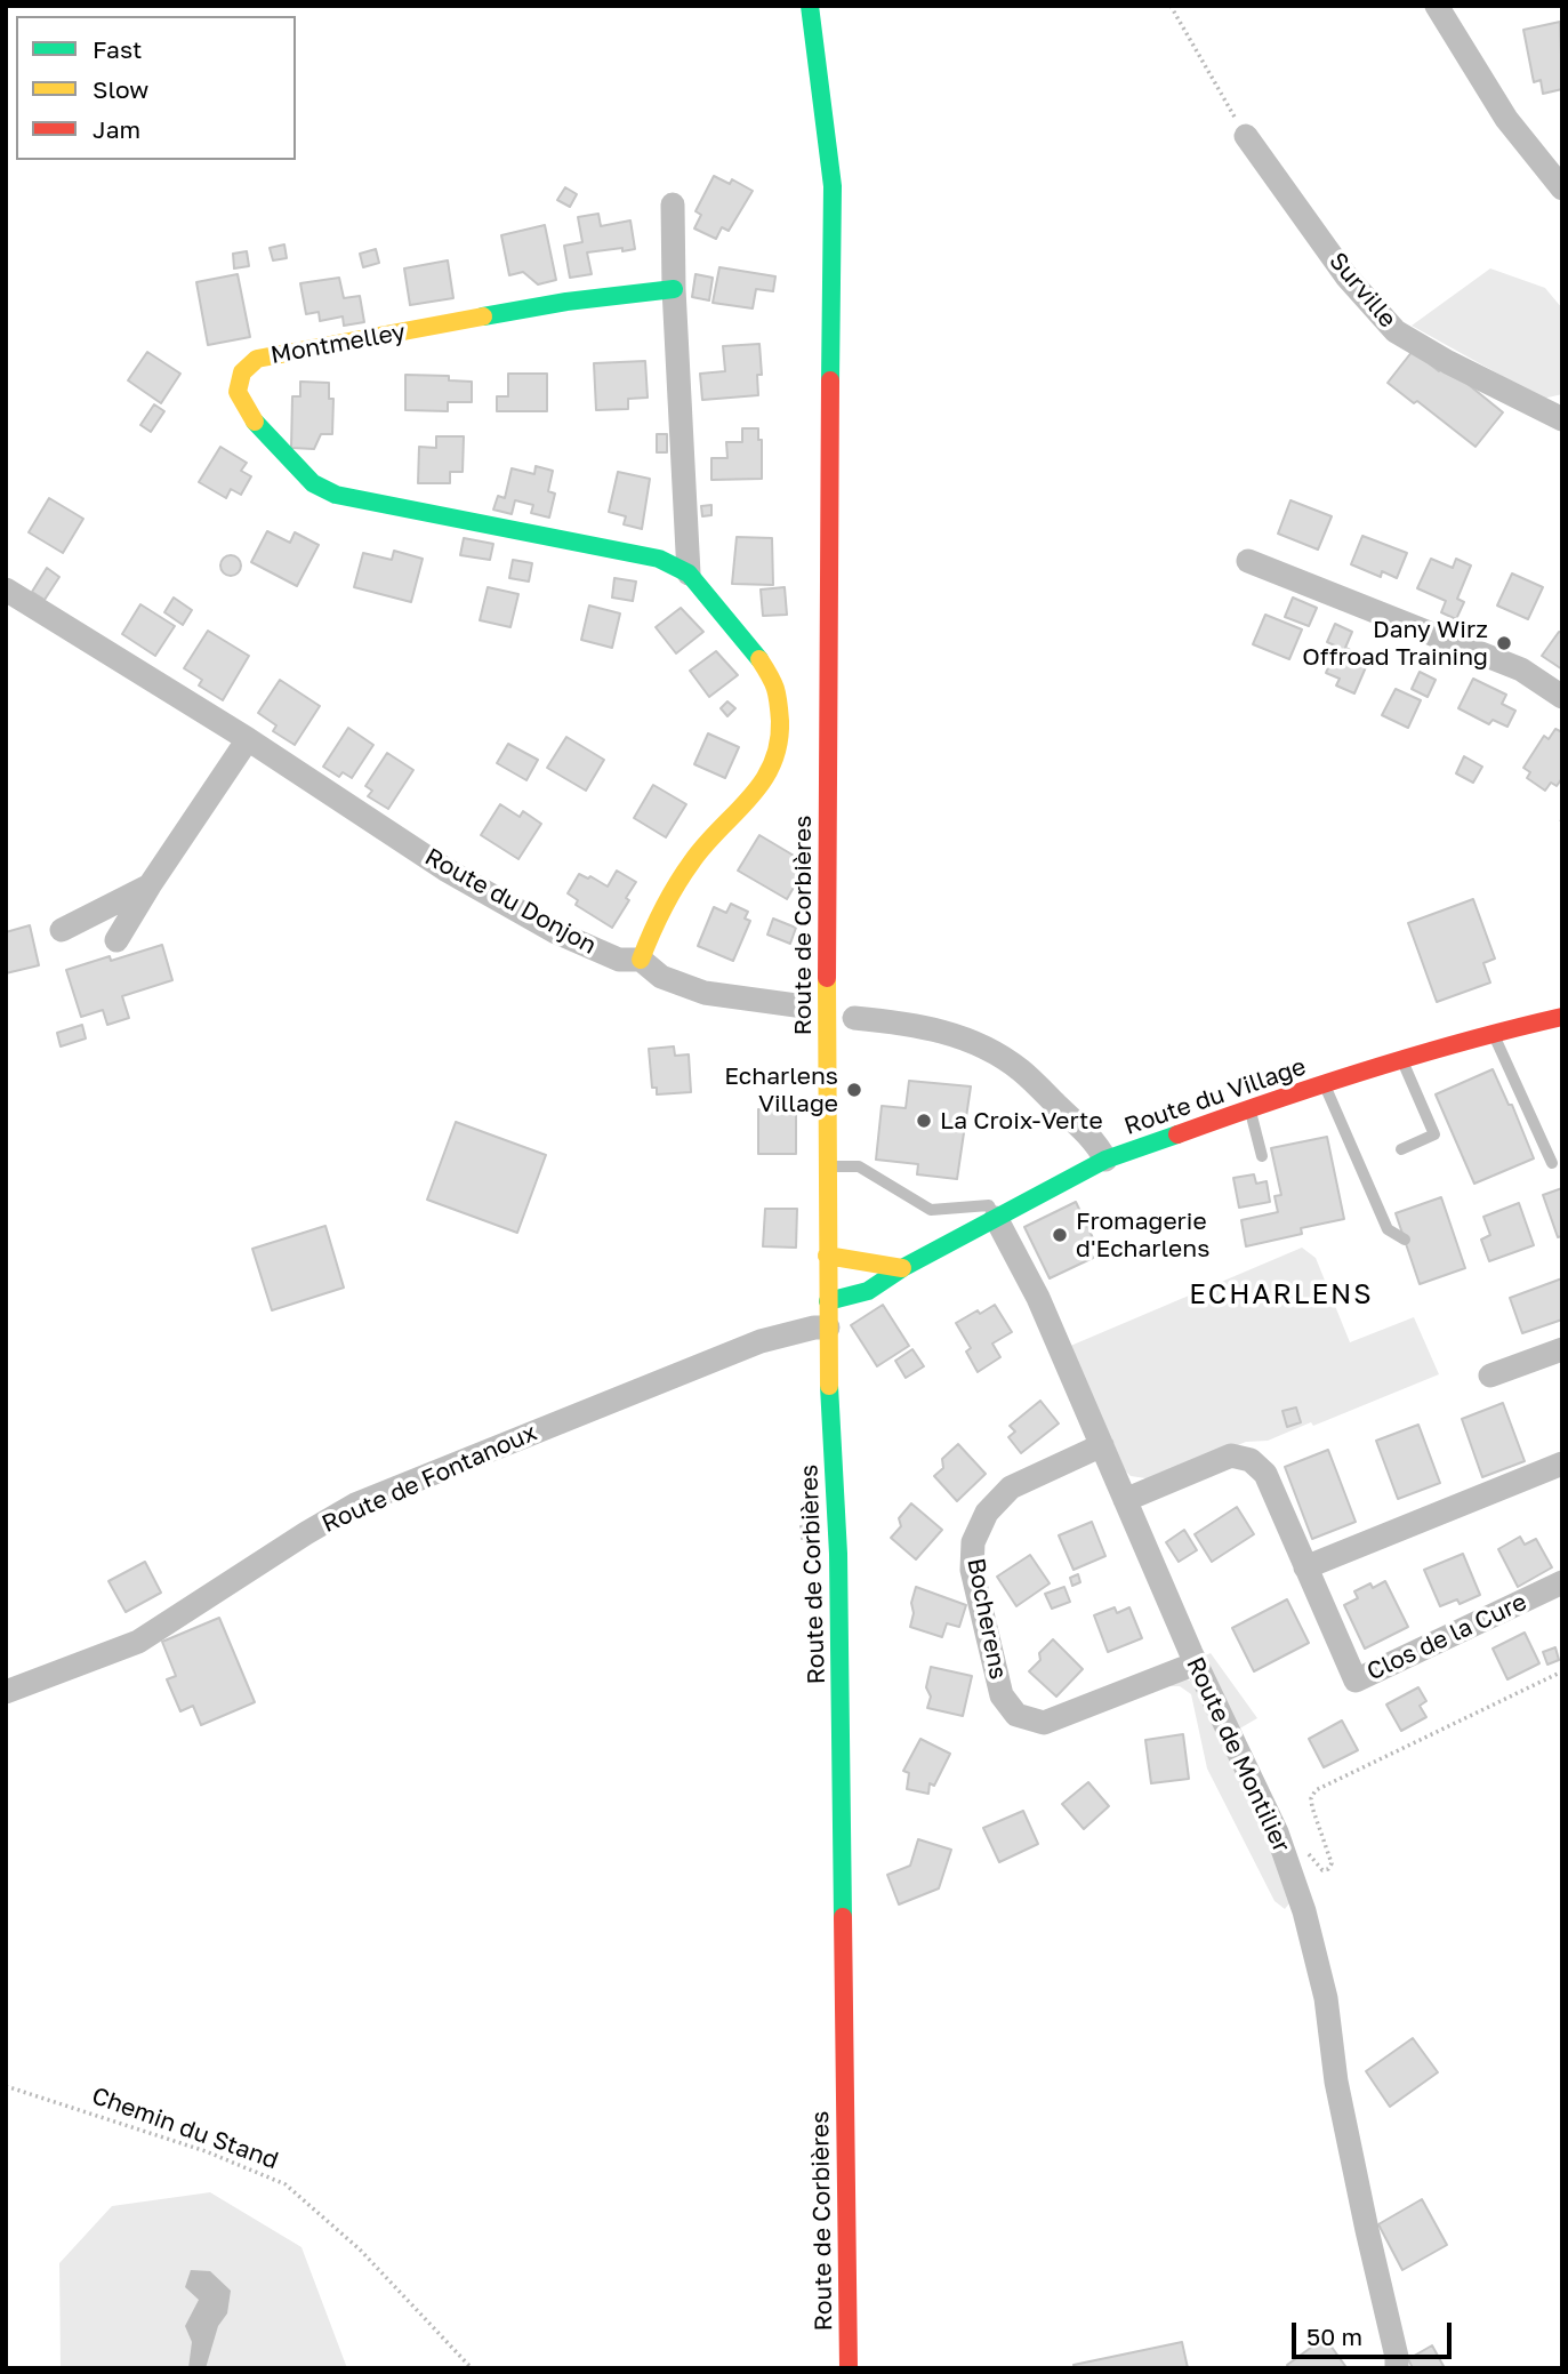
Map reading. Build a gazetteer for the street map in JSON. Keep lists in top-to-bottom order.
{
  "streets": {
    "main road": ["Montmelley", "Route de Corbières", "Route du Village"],
    "street": [
      "Surville",
      "Route du Donjon",
      "Route de Fontanoux",
      "Bocherens",
      "Clos de la Cure",
      "Route de Montilier"
    ],
    "path": ["Chemin du Stand"]
  },
  "crossings": [
    ["Montmelley", "Route du Donjon"],
    ["Route de Corbières", "Route du Village"],
    ["Route de Corbières", "Route de Fontanoux"],
    ["Route du Village", "Route de Montilier"],
    ["Bocherens", "Route de Montilier"],
    ["Clos de la Cure", "Route de Montilier"]
  ],
  "districts": ["ECHARLENS"],
  "places": [
    "Dany Wirz Offroad Training",
    "Echarlens Village",
    "La Croix-Verte",
    "Fromagerie d'Echarlens"
  ],
  "legend": ["Fast", "Slow", "Jam"],
  "scale_bar": "50 m"
}
